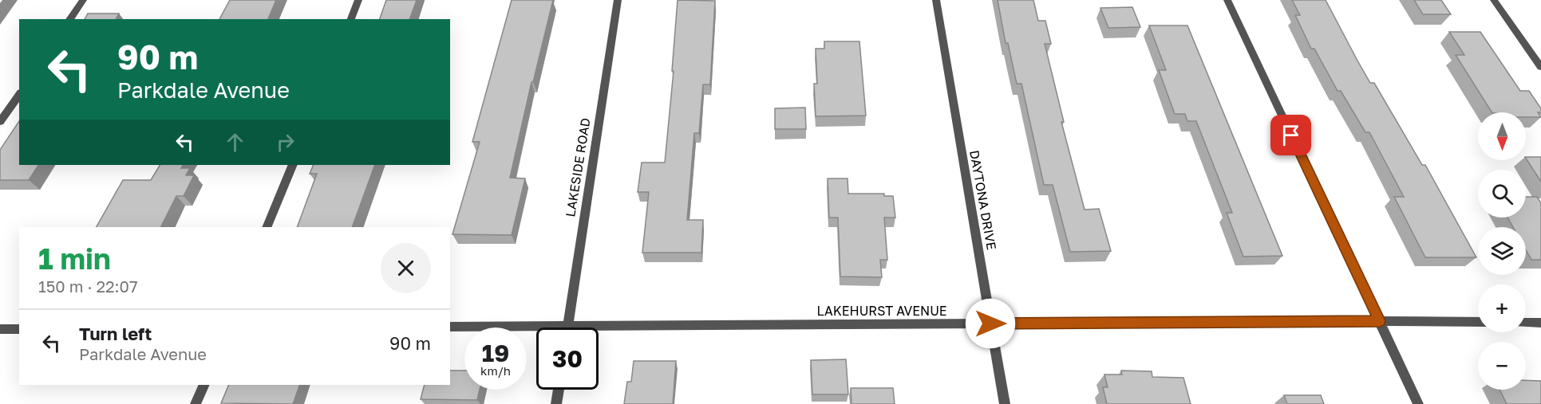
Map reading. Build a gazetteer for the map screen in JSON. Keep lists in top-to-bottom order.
{
  "streets": {
    "street": ["LAKESIDE ROAD", "DAYTONA DRIVE", "LAKEHURST AVENUE"]
  },
  "crossings": [
    ["LAKESIDE ROAD", "LAKEHURST AVENUE"],
    ["DAYTONA DRIVE", "LAKEHURST AVENUE"]
  ],
  "north": "bottom",
  "page": {
    "turn": ["90 m", "Parkdale Avenue"],
    "map_buttons": ["+", "−"],
    "heading": ["1 min", "150 m · 22:07"],
    "list": [
      {
        "name": "Turn left",
        "note": "Parkdale Avenue",
        "value": "90 m"
      }
    ],
    "speed": "19 km/h",
    "limit": "30"
  }
}
